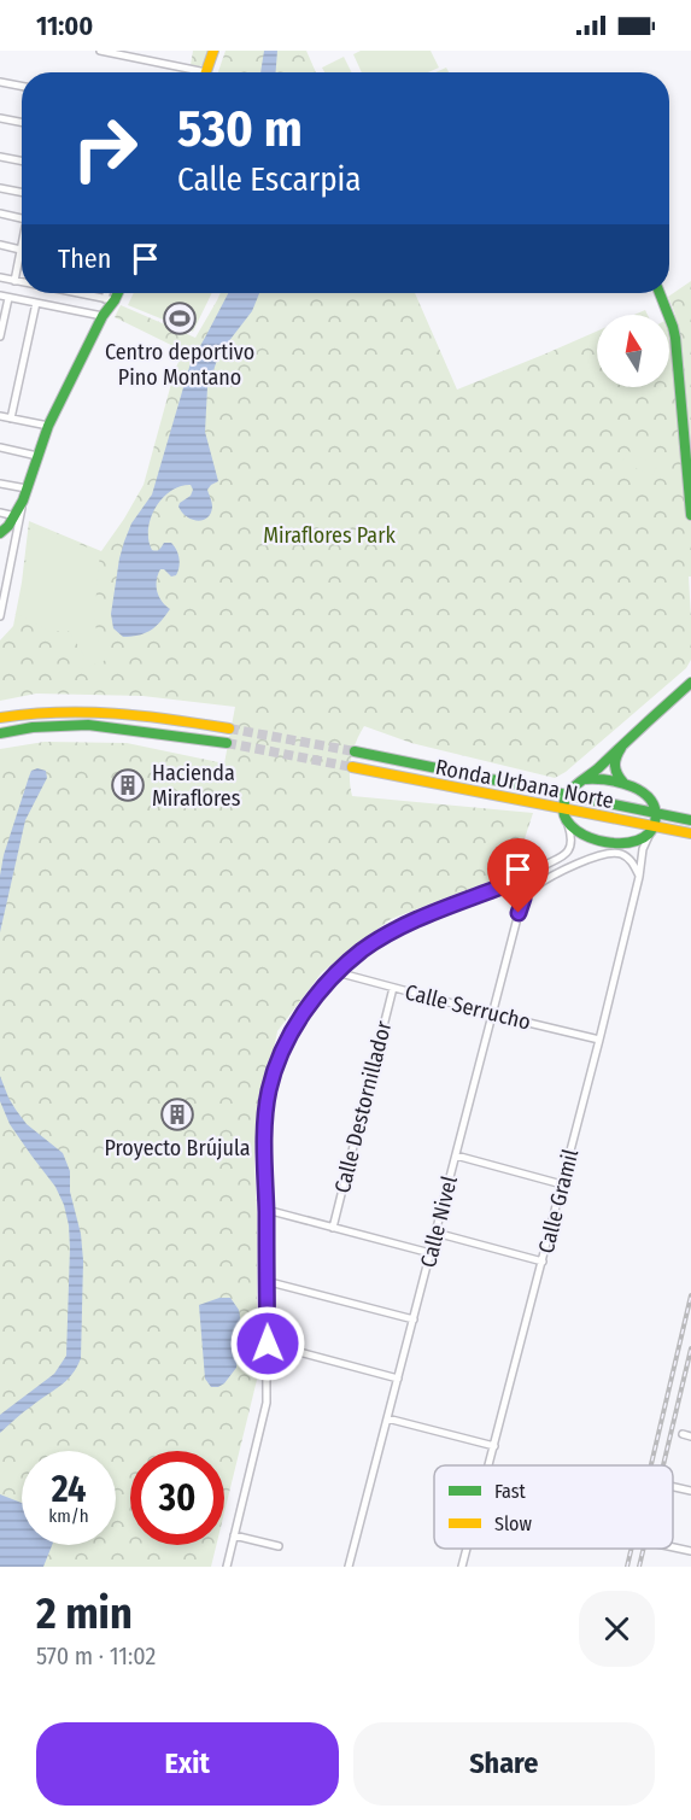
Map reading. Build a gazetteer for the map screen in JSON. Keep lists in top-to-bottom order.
{
  "streets": {
    "main road": ["Ronda Urbana Norte"],
    "street": [
      "Calle Serrucho",
      "Calle Destornillador",
      "Calle Gramil",
      "Calle Nivel"
    ]
  },
  "crossings": [
    ["Ronda Urbana Norte", "Calle Gramil"],
    ["Calle Serrucho", "Calle Destornillador"],
    ["Calle Serrucho", "Calle Gramil"],
    ["Calle Serrucho", "Calle Nivel"]
  ],
  "parks": ["Miraflores Park"],
  "places": {
    "sports": ["Centro deportivo Pino Montano"],
    "building": ["Hacienda Miraflores", "Proyecto Brújula"]
  },
  "legend": ["Fast", "Slow"],
  "north": "top",
  "page": {
    "status": "11:00",
    "turn": ["530 m", "Calle Escarpia"],
    "then": "Then",
    "speed": "24 km/h",
    "limit": "30",
    "heading": ["2 min", "570 m · 11:02"],
    "buttons": ["Exit", "Share"]
  }
}
